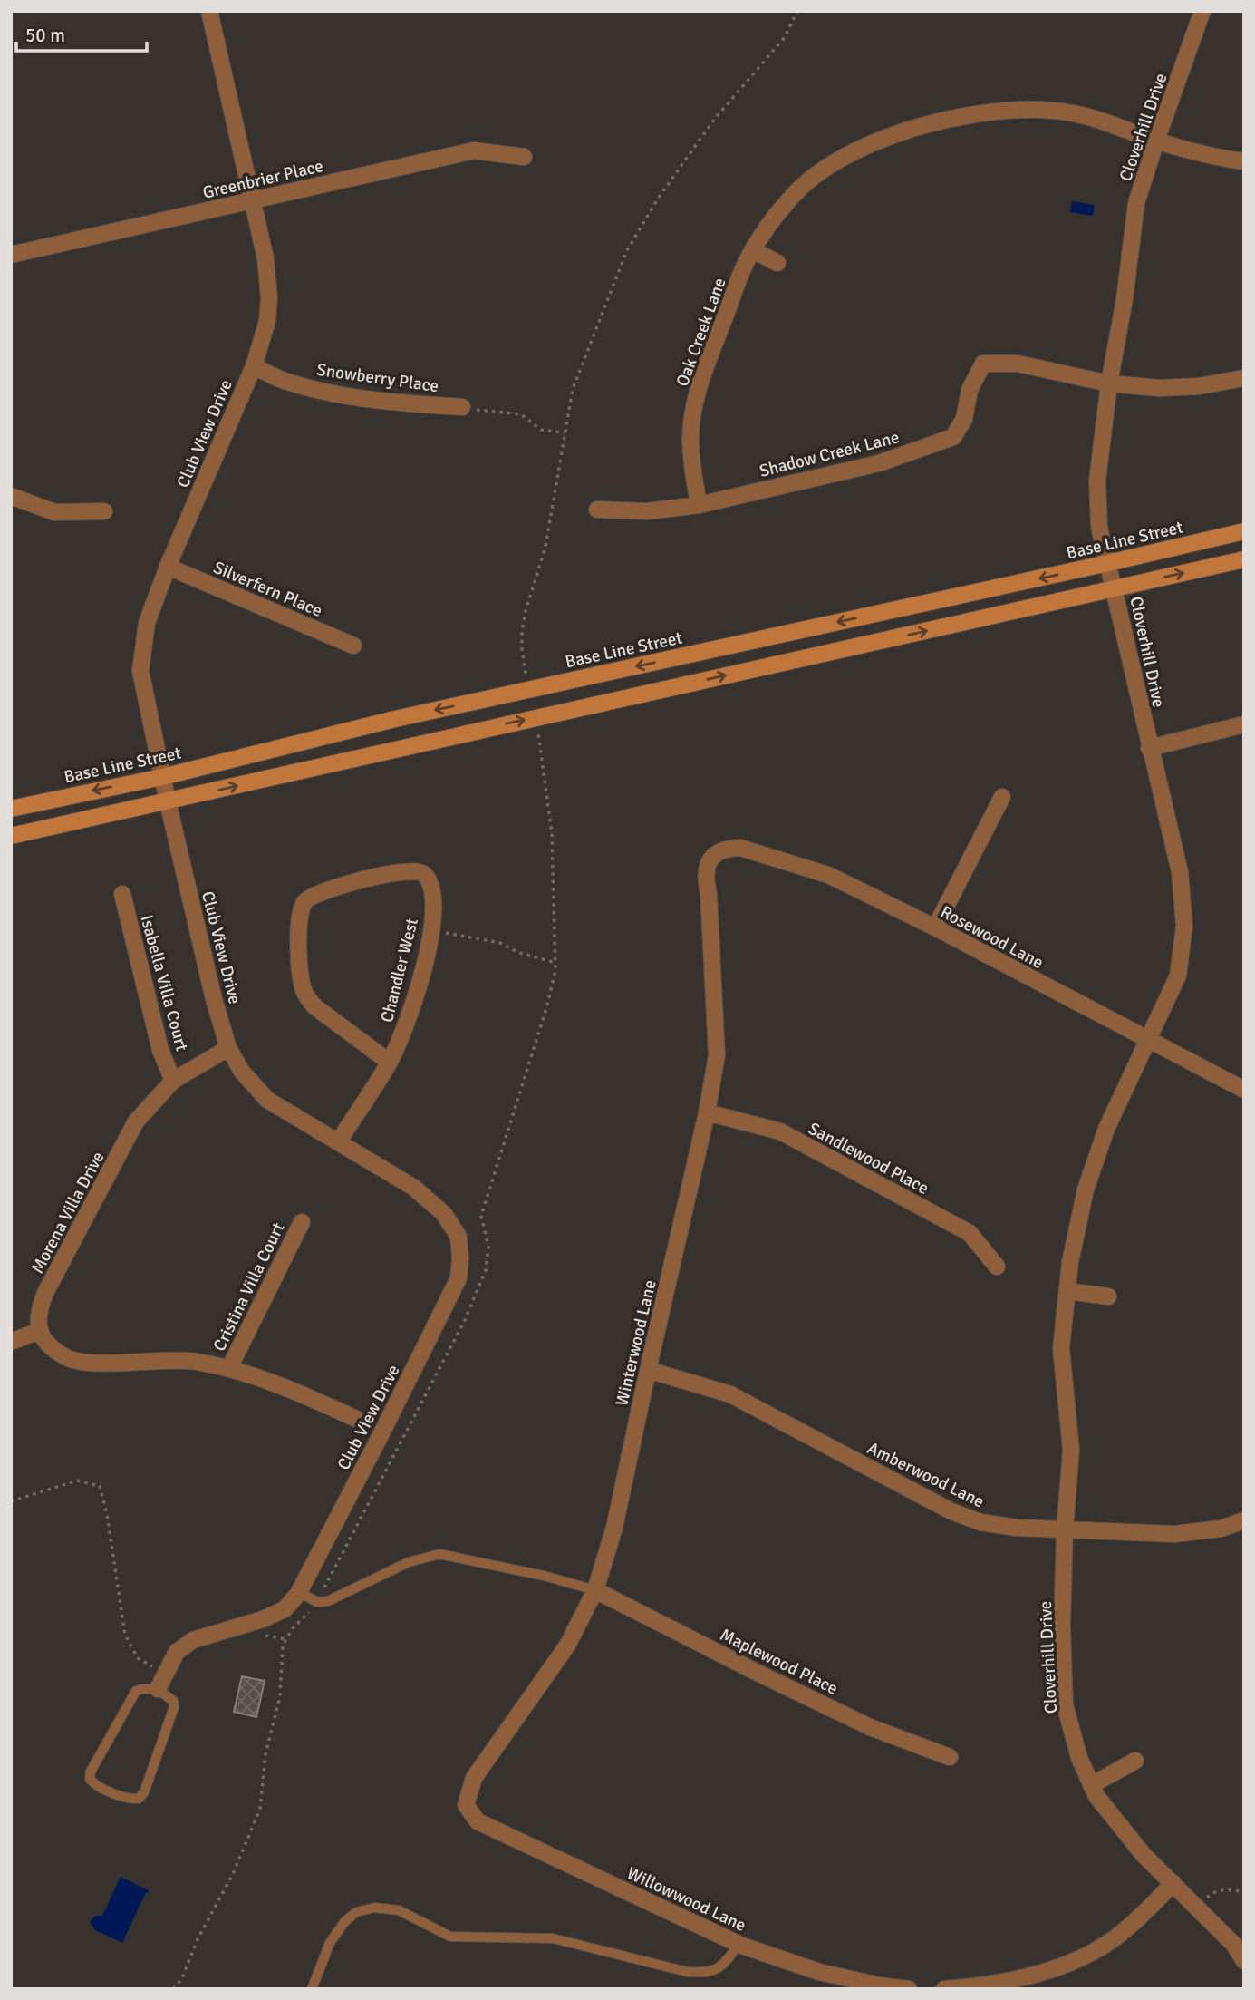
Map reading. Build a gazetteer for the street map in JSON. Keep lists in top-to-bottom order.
{
  "streets": {
    "main road": ["Base Line Street"],
    "street": [
      "Cloverhill Drive",
      "Greenbrier Place",
      "Oak Creek Lane",
      "Snowberry Place",
      "Club View Drive",
      "Shadow Creek Lane",
      "Silverfern Place",
      "Rosewood Lane",
      "Chandler West",
      "Isabella Villa Court",
      "Sandlewood Place",
      "Morena Villa Drive",
      "Cristina Villa Court",
      "Winterwood Lane",
      "Amberwood Lane",
      "Maplewood Place",
      "Willowwood Lane"
    ]
  },
  "crossings": [
    ["Cloverhill Drive", "Oak Creek Lane"],
    ["Cloverhill Drive", "Shadow Creek Lane"],
    ["Cloverhill Drive", "Base Line Street"],
    ["Cloverhill Drive", "Rosewood Lane"],
    ["Cloverhill Drive", "Amberwood Lane"],
    ["Greenbrier Place", "Club View Drive"],
    ["Oak Creek Lane", "Shadow Creek Lane"],
    ["Snowberry Place", "Club View Drive"],
    ["Club View Drive", "Base Line Street"],
    ["Club View Drive", "Silverfern Place"],
    ["Club View Drive", "Chandler West"],
    ["Club View Drive", "Morena Villa Drive"],
    ["Rosewood Lane", "Winterwood Lane"],
    ["Isabella Villa Court", "Morena Villa Drive"],
    ["Sandlewood Place", "Winterwood Lane"],
    ["Winterwood Lane", "Amberwood Lane"],
    ["Winterwood Lane", "Maplewood Place"],
    ["Winterwood Lane", "Willowwood Lane"]
  ],
  "scale_bar": "50 m"
}
